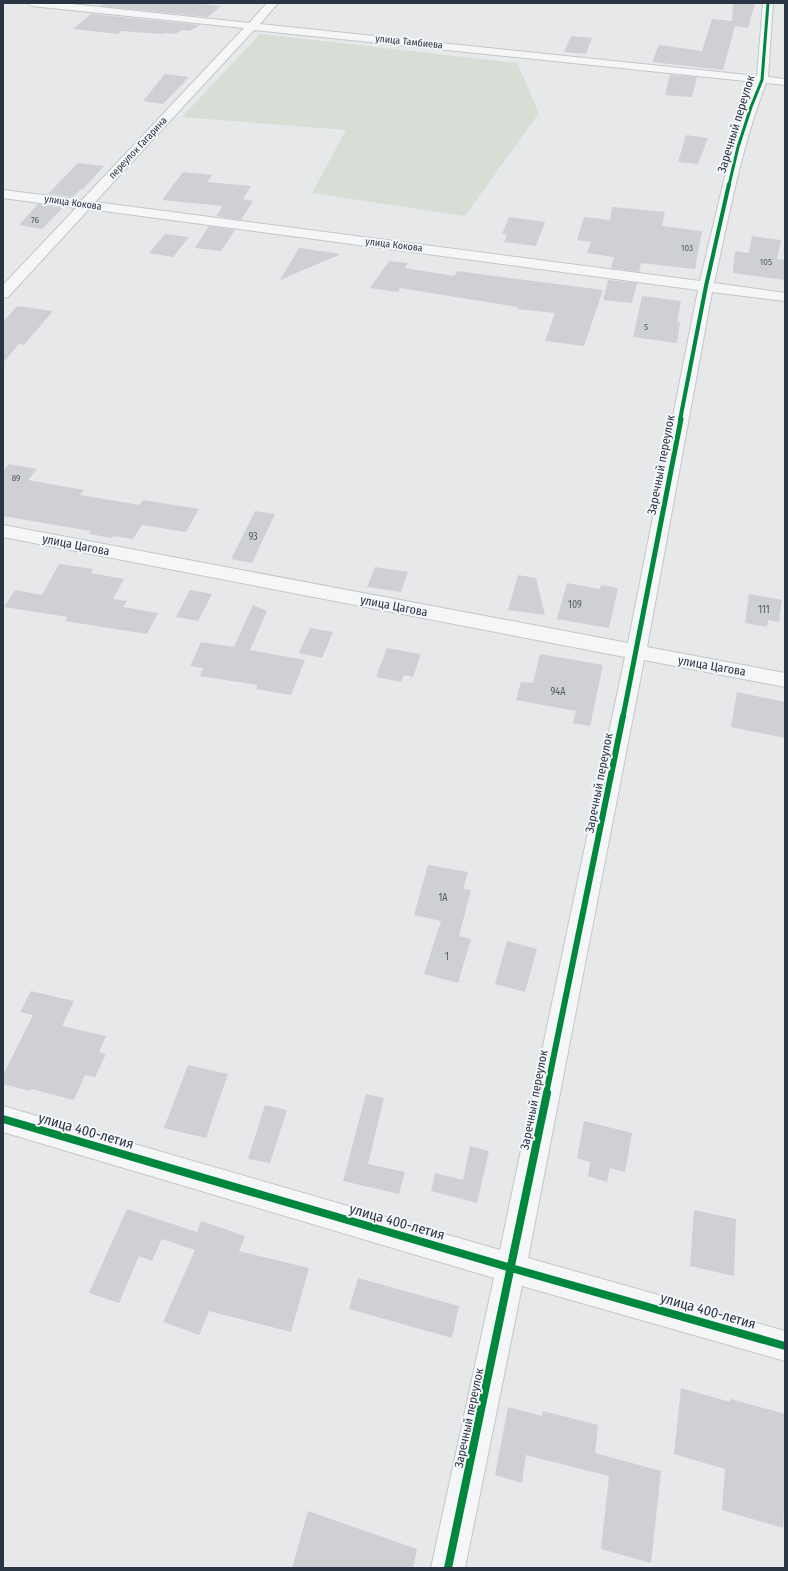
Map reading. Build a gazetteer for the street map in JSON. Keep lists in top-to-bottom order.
{
  "streets": {
    "street": [
      "улица Тамбиева",
      "Заречный переулок",
      "переулок Гагарина",
      "улица Кокова",
      "улица Цагова",
      "улица 400-летия"
    ]
  },
  "crossings": [
    ["улица Тамбиева", "Заречный переулок"],
    ["улица Тамбиева", "переулок Гагарина"],
    ["Заречный переулок", "улица Кокова"],
    ["Заречный переулок", "улица Цагова"],
    ["Заречный переулок", "улица 400-летия"],
    ["переулок Гагарина", "улица Кокова"]
  ],
  "house_numbers": [
    "76",
    "103",
    "105",
    "5",
    "89",
    "93",
    "109",
    "111",
    "94А",
    "1А",
    "1"
  ]
}
